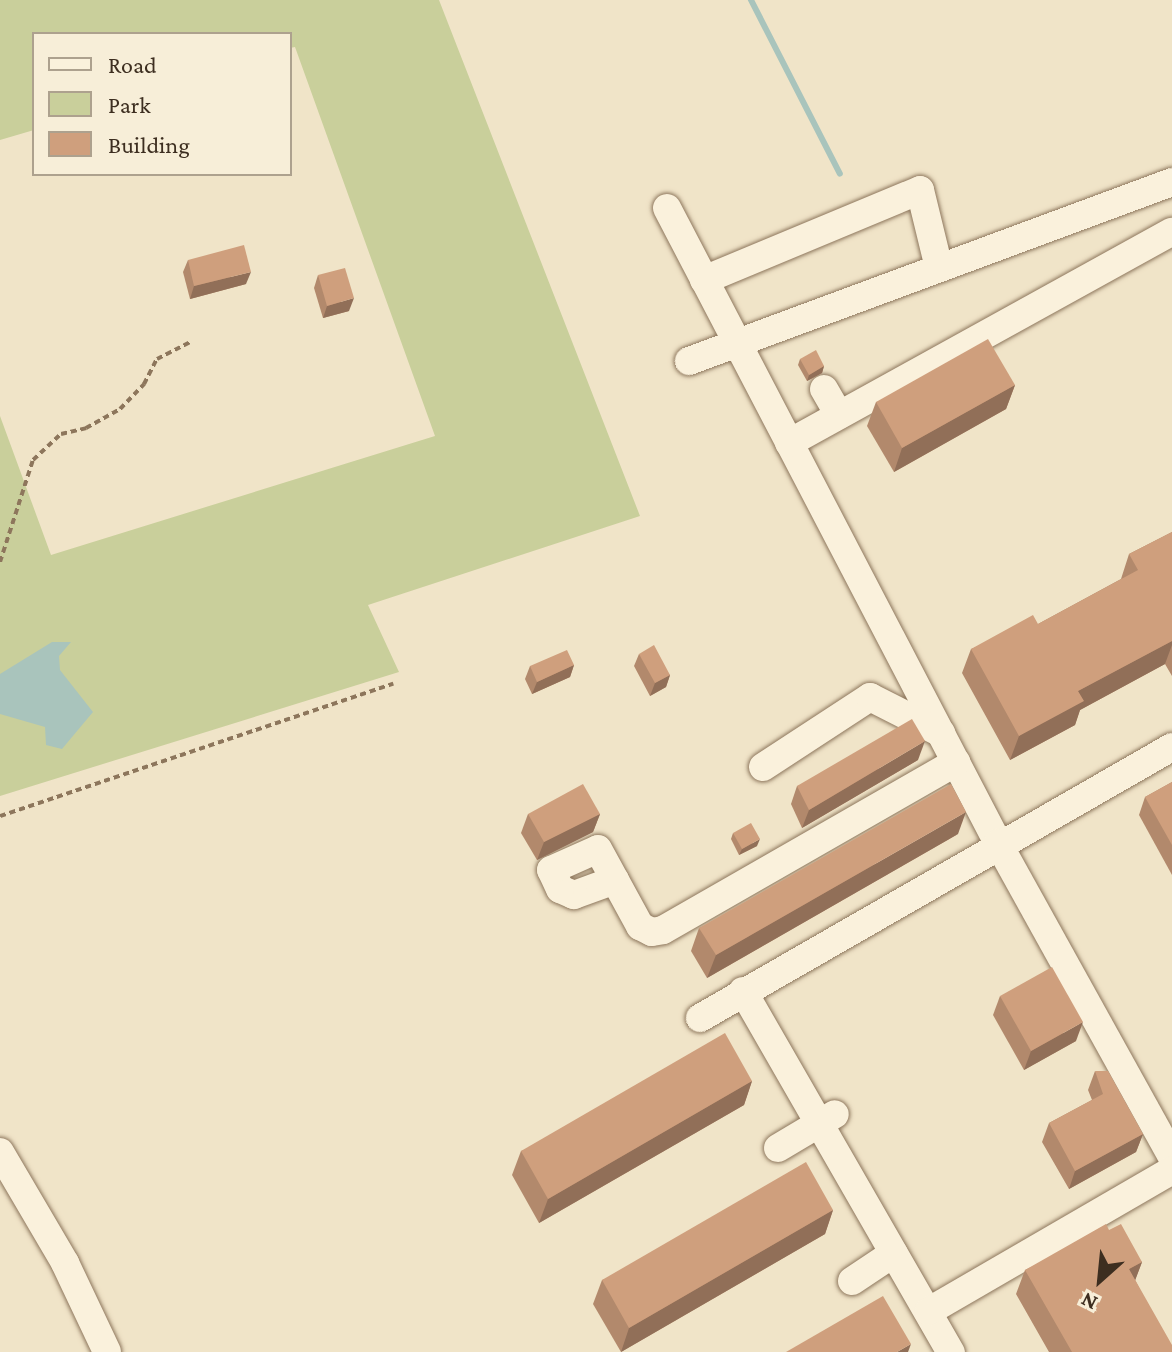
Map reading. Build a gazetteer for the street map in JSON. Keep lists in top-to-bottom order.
{
  "legend": ["Road", "Park", "Building"],
  "north": "bottom left"
}
